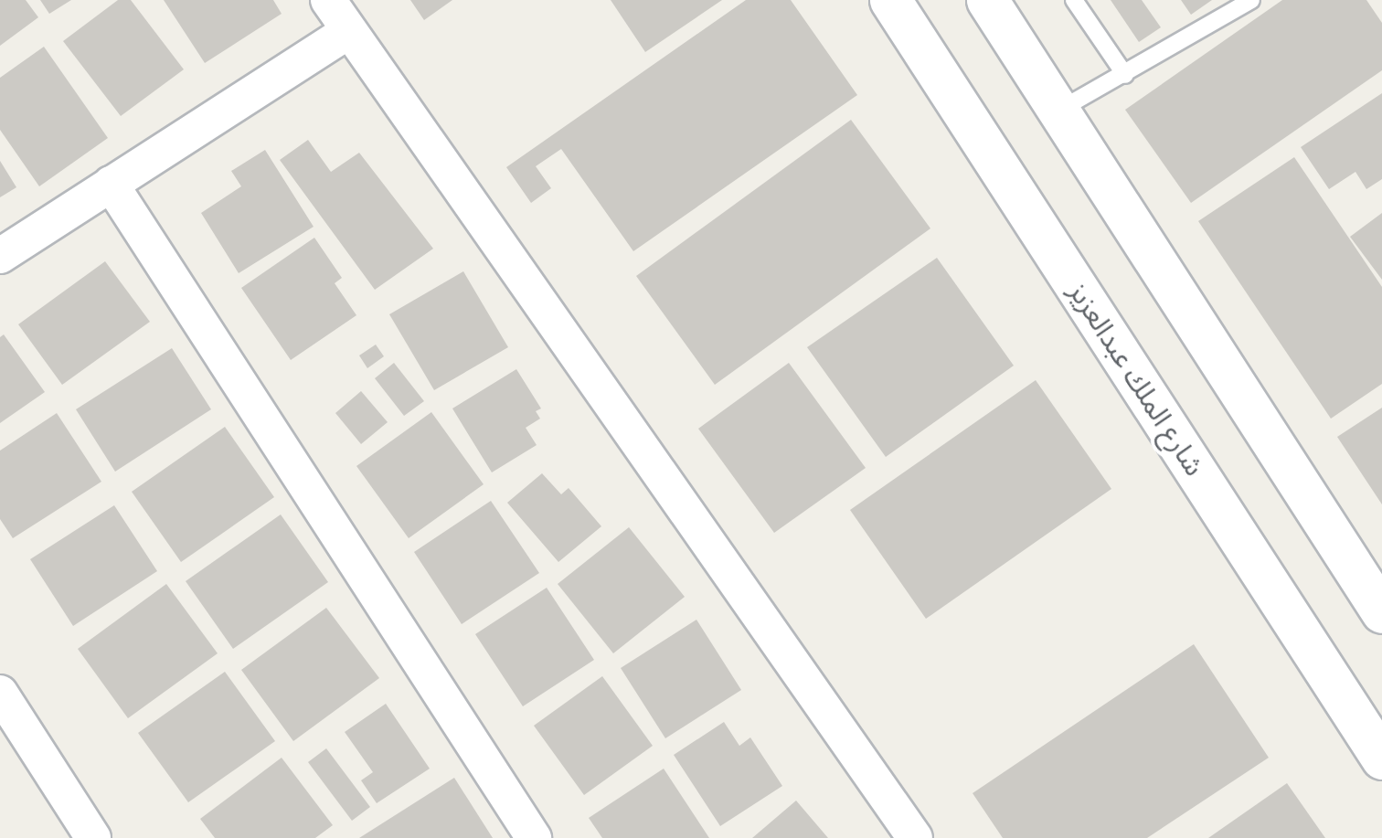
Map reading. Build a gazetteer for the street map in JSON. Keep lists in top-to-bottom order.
{
  "streets": {
    "street": ["شارع الملك عبدالعزيز"]
  }
}
